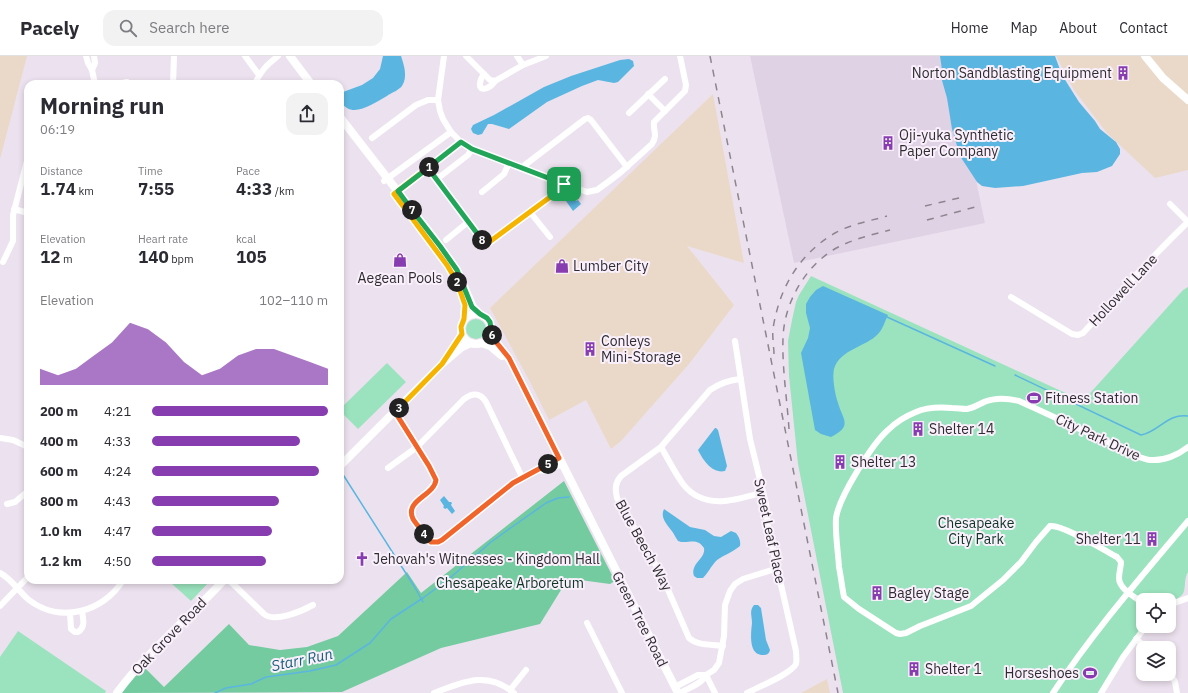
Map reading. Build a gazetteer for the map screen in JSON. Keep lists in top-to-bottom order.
{
  "streets": {
    "street": [
      "Hollowell Lane",
      "City Park Drive",
      "Sweet Leaf Place",
      "Blue Beech Way",
      "Green Tree Road",
      "Oak Grove Road"
    ]
  },
  "crossings": [
    ["Sweet Leaf Place", "Blue Beech Way"]
  ],
  "water": ["Starr Run"],
  "parks": ["Chesapeake City Park", "Chesapeake Arboretum"],
  "places": {
    "building": [
      "Norton Sandblasting Equipment",
      "Oji-yuka Synthetic Paper Company",
      "Conleys Mini-Storage",
      "Shelter 14",
      "Shelter 13",
      "Shelter 11",
      "Bagley Stage",
      "Shelter 1"
    ],
    "shop": ["Aegean Pools", "Lumber City"],
    "sports": ["Fitness Station", "Horseshoes"],
    "church": ["Jehovah's Witnesses - Kingdom Hall"]
  },
  "page": {
    "header": "Pacely",
    "search": "Search here",
    "nav": [
      "Home",
      "Map",
      "About",
      "Contact"
    ],
    "heading": ["Morning run", "06:19"],
    "stats": [
      ["Distance", "1.74 km"],
      ["Time", "7:55"],
      ["Pace", "4:33 /km"],
      ["Elevation", "12 m"],
      ["Heart rate", "140 bpm"],
      ["kcal", "105"]
    ],
    "pins": [
      "1",
      "7",
      "8",
      "2",
      "6",
      "3",
      "5",
      "4"
    ],
    "chart": ["Elevation", "102–110 m"],
    "list": [
      {
        "name": "200 m",
        "note": "4:21"
      },
      {
        "name": "400 m",
        "note": "4:33"
      },
      {
        "name": "600 m",
        "note": "4:24"
      },
      {
        "name": "800 m",
        "note": "4:43"
      },
      {
        "name": "1.0 km",
        "note": "4:47"
      },
      {
        "name": "1.2 km",
        "note": "4:50"
      }
    ]
  }
}
